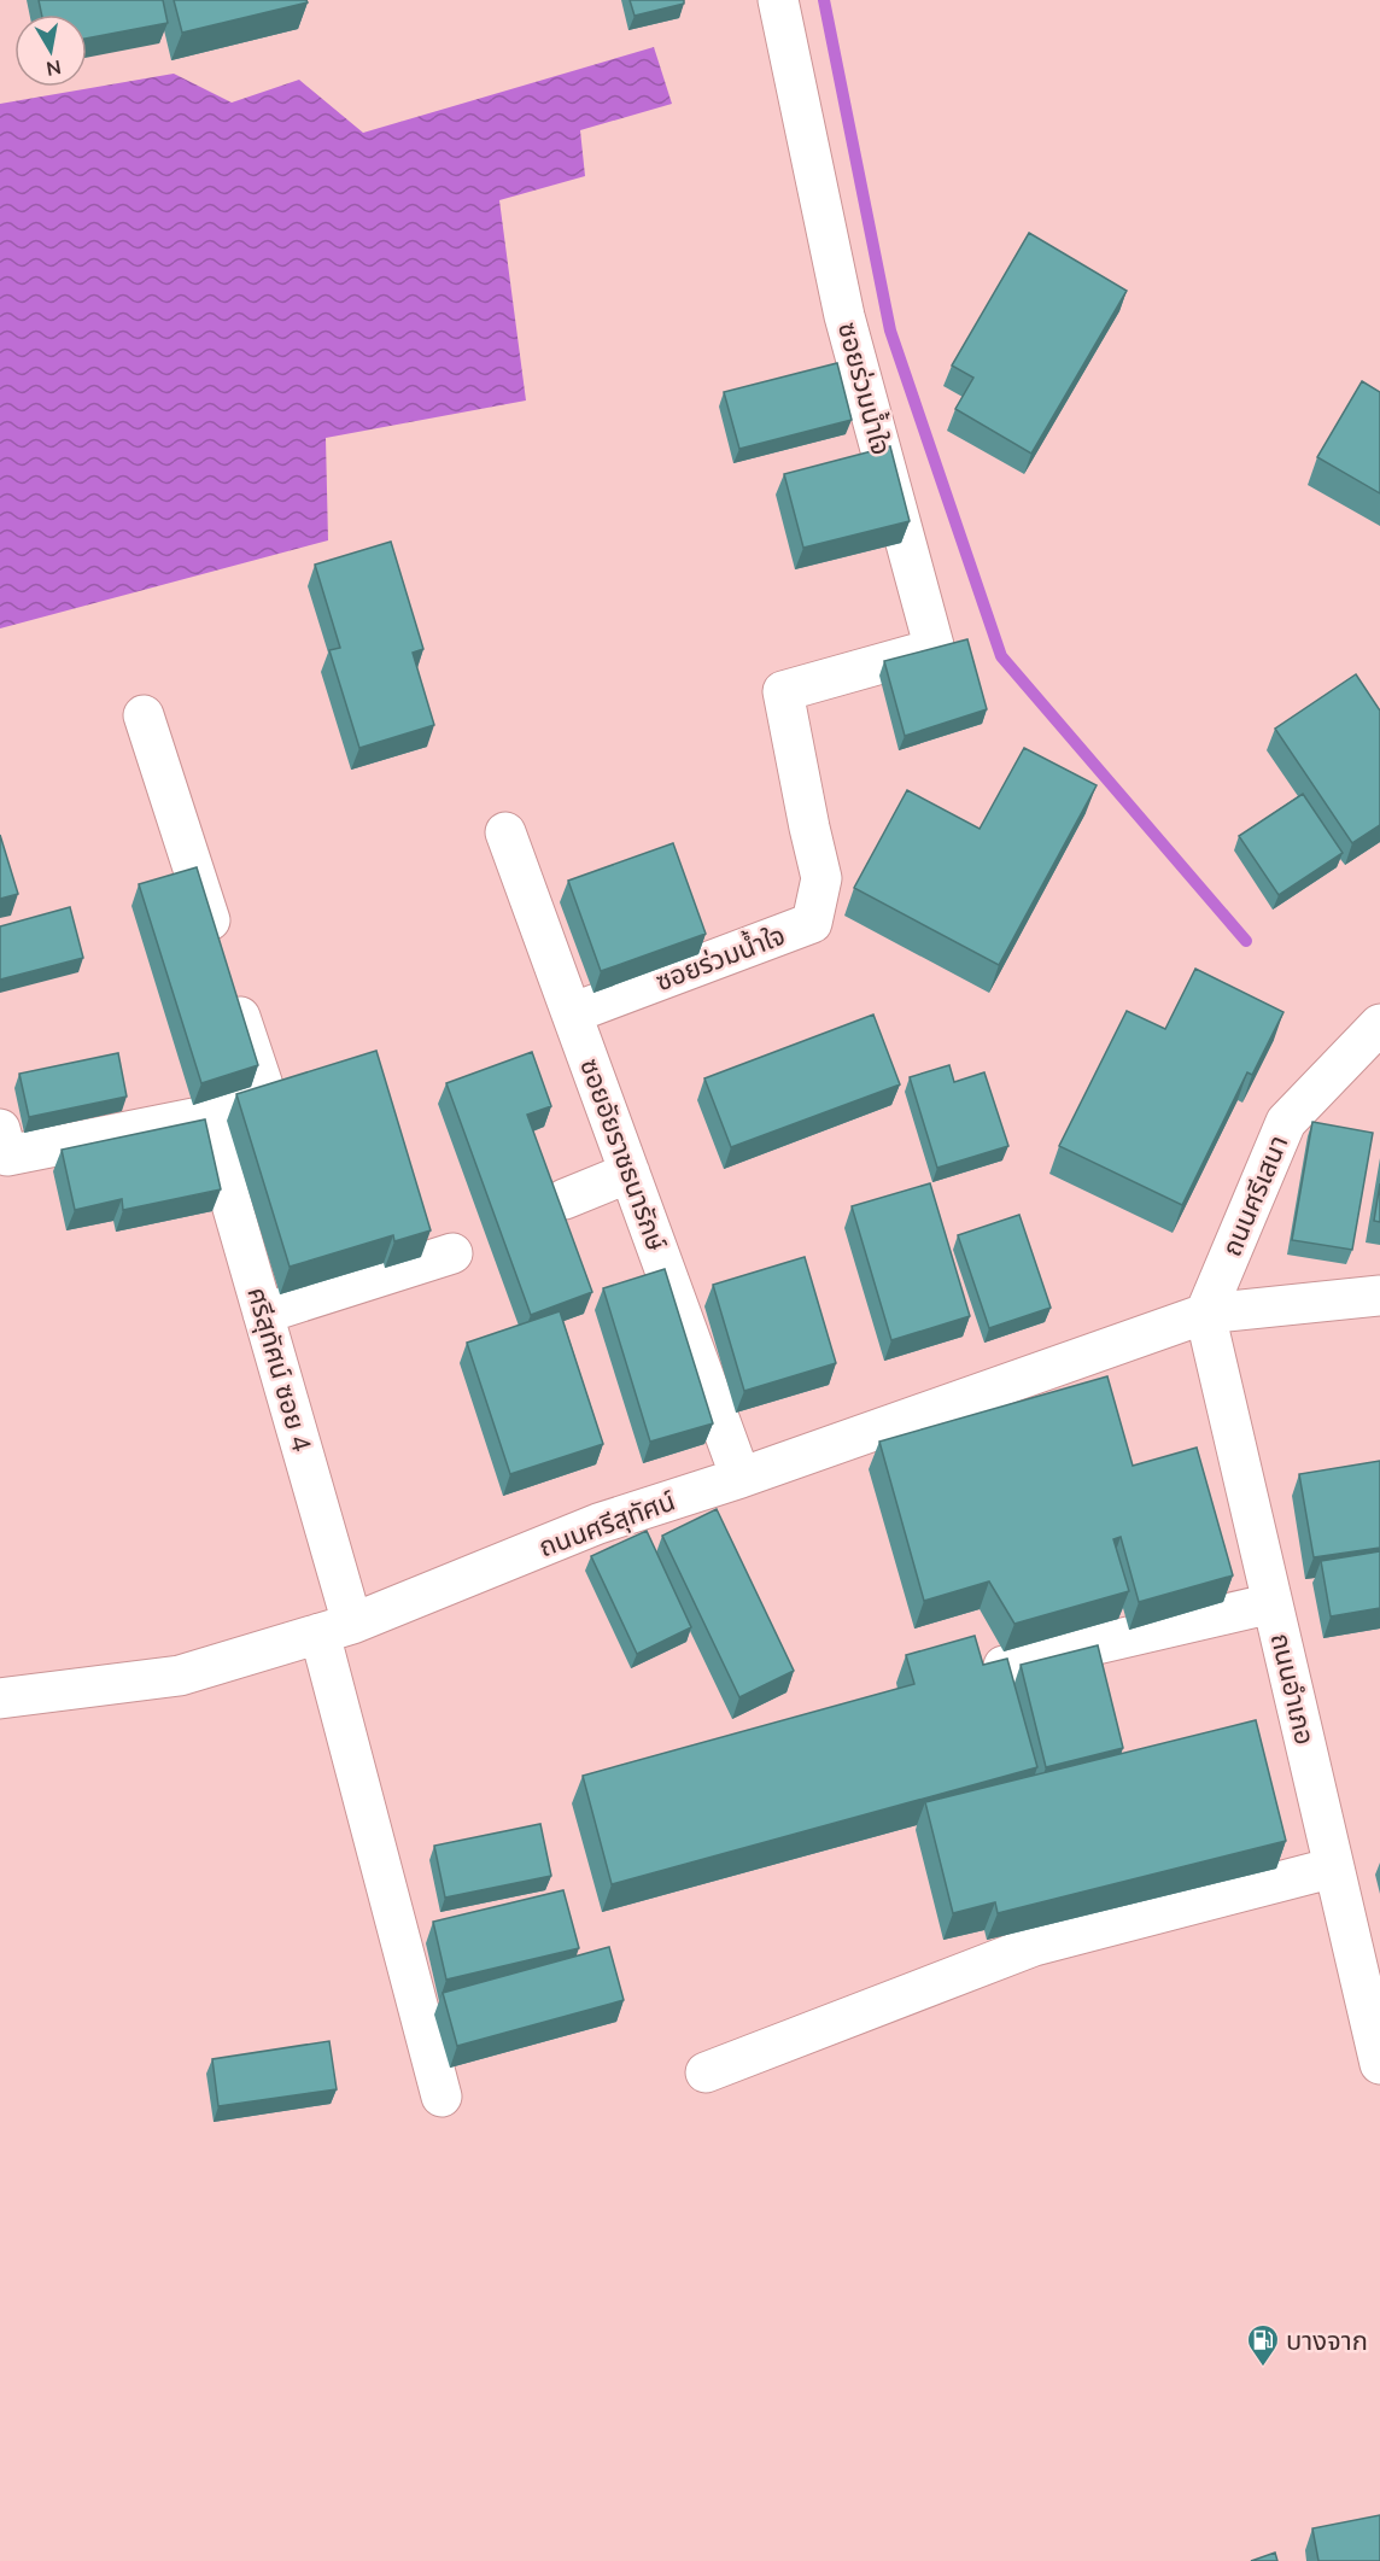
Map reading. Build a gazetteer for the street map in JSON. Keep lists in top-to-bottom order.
{
  "streets": {
    "street": [
      "ซอยร่วมน้ำใจ",
      "ซอยอัยราชธนารักษ์",
      "ถนนศรีเสนา",
      "ศรีสุทัศน์ ซอย 4",
      "ถนนศรีสุทัศน์",
      "ถนนอำเภอ"
    ]
  },
  "crossings": [
    ["ซอยร่วมน้ำใจ", "ซอยอัยราชธนารักษ์"],
    ["ซอยอัยราชธนารักษ์", "ถนนศรีสุทัศน์"],
    ["ถนนศรีเสนา", "ถนนศรีสุทัศน์"],
    ["ถนนศรีเสนา", "ถนนอำเภอ"],
    ["ศรีสุทัศน์ ซอย 4", "ถนนศรีสุทัศน์"],
    ["ถนนศรีสุทัศน์", "ถนนอำเภอ"]
  ],
  "places": {
    "fuel station": ["บางจาก"]
  },
  "north": "bottom"
}
